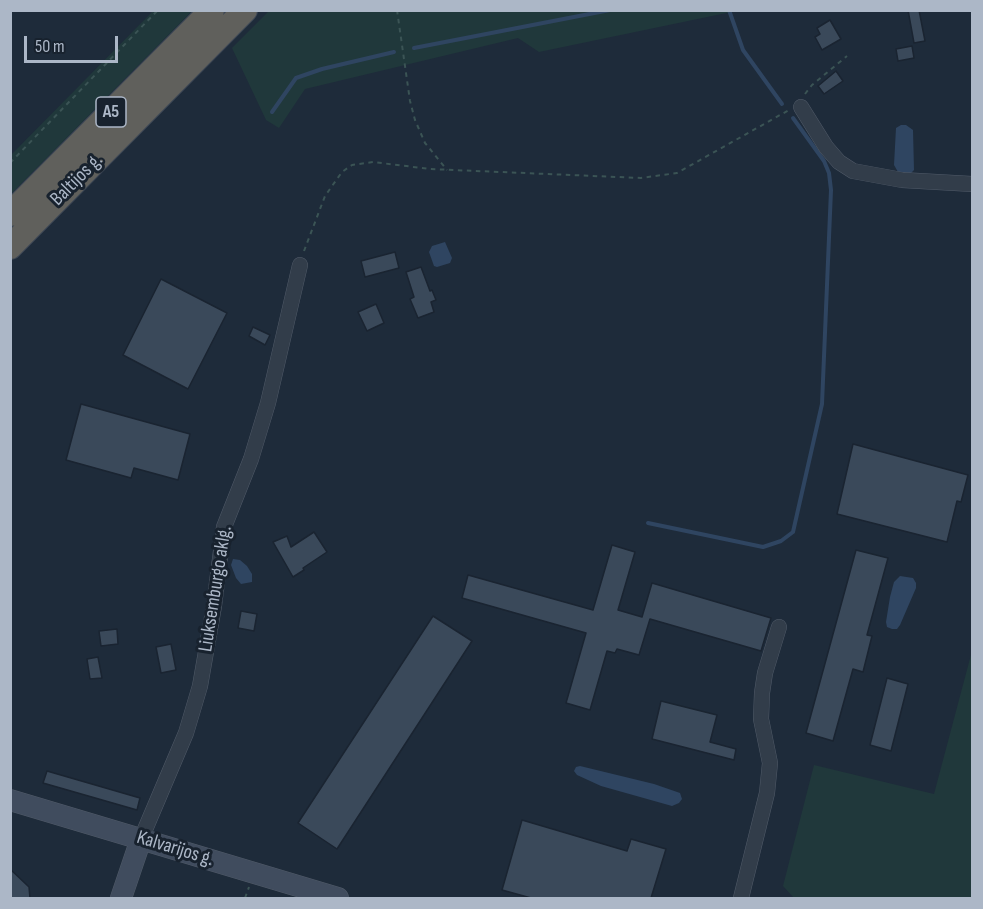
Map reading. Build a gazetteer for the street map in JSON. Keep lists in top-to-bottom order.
{
  "streets": {
    "highway": ["A5", "Baltijos g."],
    "main road": ["Kalvarijos g."],
    "street": ["Liuksemburgo aklg."]
  },
  "crossings": [
    ["Liuksemburgo aklg.", "Kalvarijos g."]
  ],
  "scale_bar": "50 m"
}
